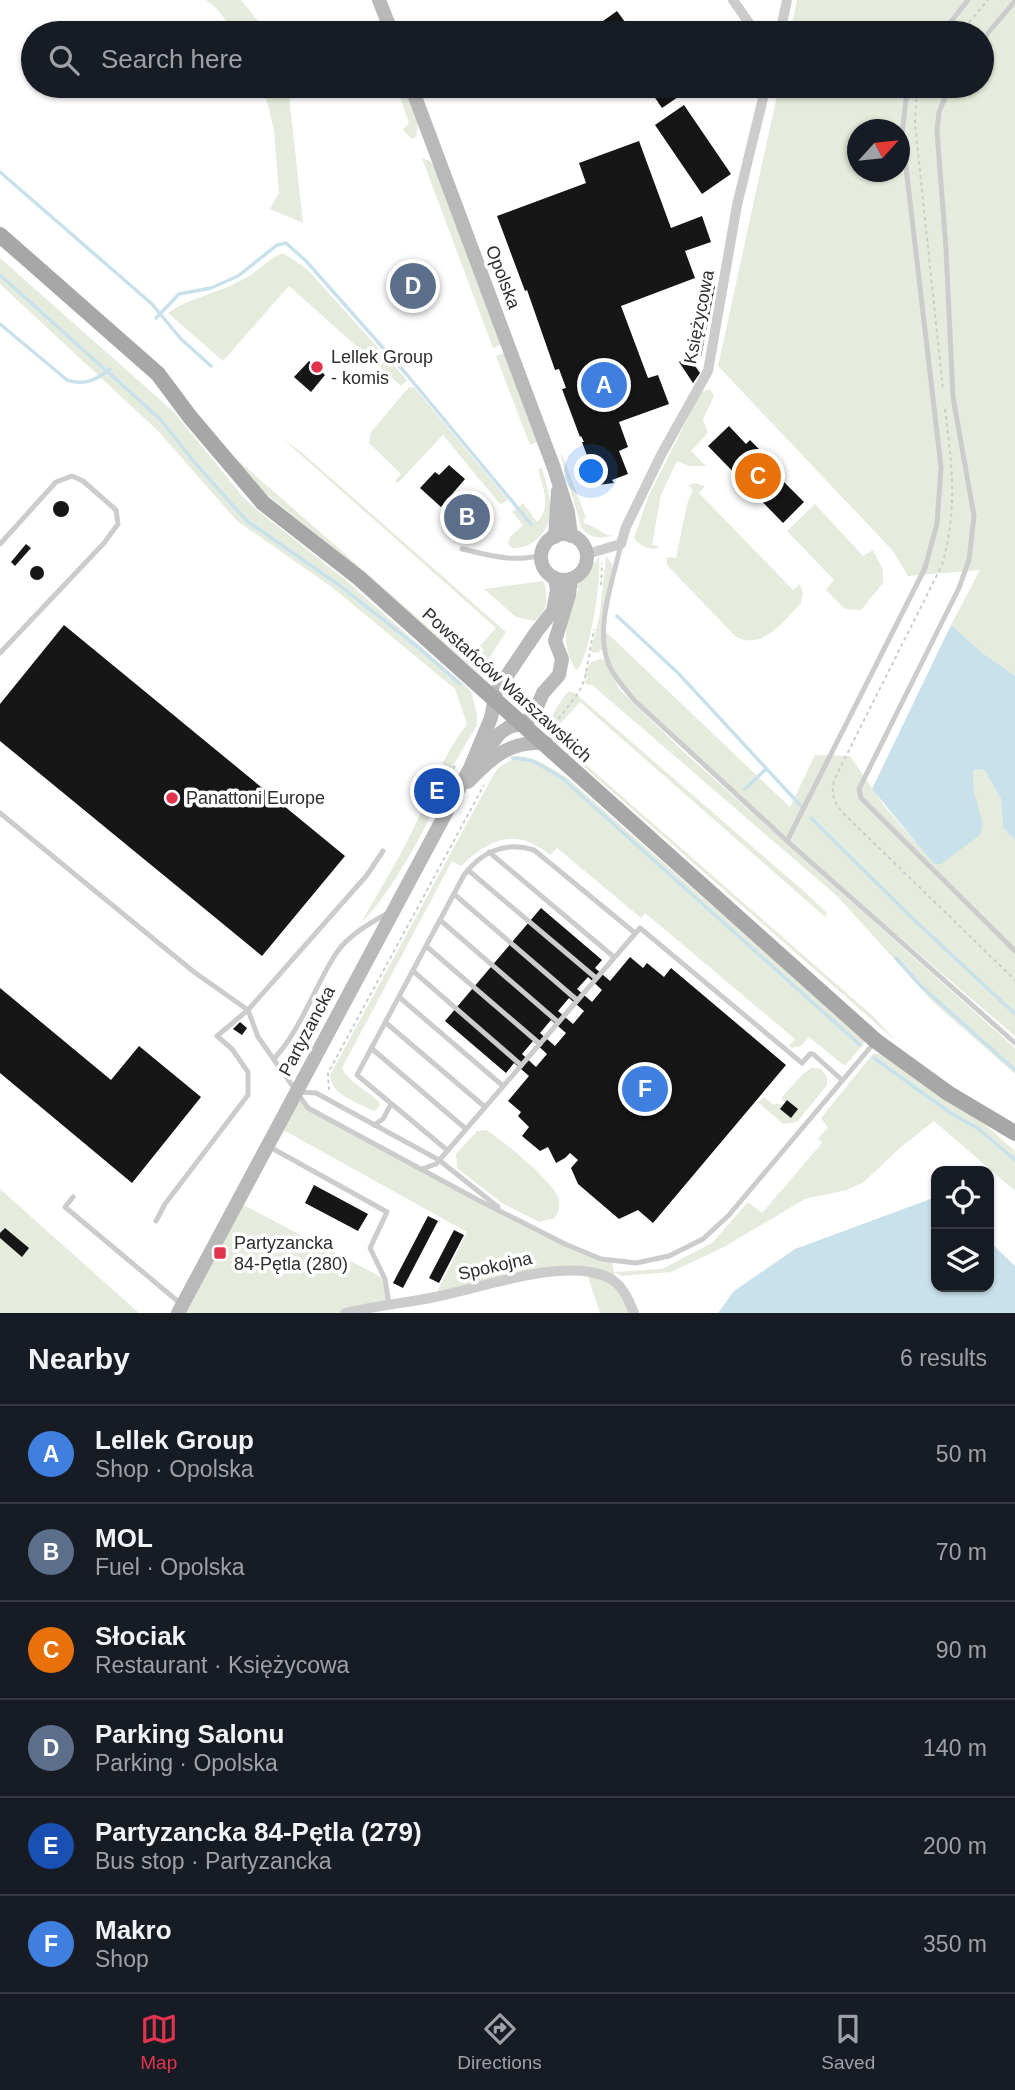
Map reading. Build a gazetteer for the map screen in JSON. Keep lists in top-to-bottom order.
{
  "streets": {
    "main road": ["Powstańców Warszawskich"],
    "street": [
      "Opolska",
      "Księżycowa",
      "Partyzancka",
      "Spokojna"
    ]
  },
  "crossings": [
    ["Opolska", "Partyzancka"],
    ["Powstańców Warszawskich", "Partyzancka"]
  ],
  "places": {
    "other": ["Lellek Group - komis", "Panattoni Europe"],
    "transit": ["Partyzancka 84-Pętla (280)"]
  },
  "north": "top right",
  "page": {
    "search": "Search here",
    "pins": [
      "D",
      "A",
      "C",
      "B",
      "E",
      "F"
    ],
    "heading": ["Nearby", "6 results"],
    "list": [
      {
        "mark": "A",
        "name": "Lellek Group",
        "note": "Shop · Opolska",
        "value": "50 m"
      },
      {
        "mark": "B",
        "name": "MOL",
        "note": "Fuel · Opolska",
        "value": "70 m"
      },
      {
        "mark": "C",
        "name": "Słociak",
        "note": "Restaurant · Księżycowa",
        "value": "90 m"
      },
      {
        "mark": "D",
        "name": "Parking Salonu",
        "note": "Parking · Opolska",
        "value": "140 m"
      },
      {
        "mark": "E",
        "name": "Partyzancka 84-Pętla (279)",
        "note": "Bus stop · Partyzancka",
        "value": "200 m"
      },
      {
        "mark": "F",
        "name": "Makro",
        "note": "Shop",
        "value": "350 m"
      }
    ],
    "nav": ["Map", "Directions", "Saved"]
  }
}
